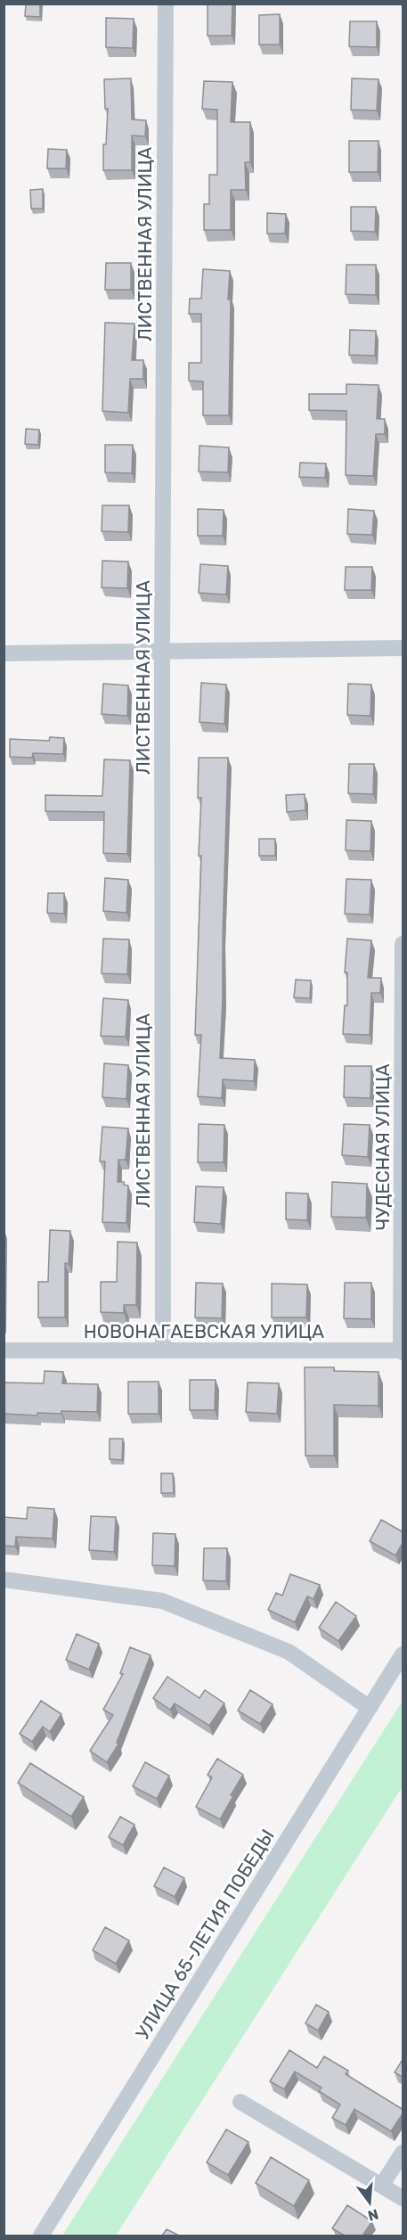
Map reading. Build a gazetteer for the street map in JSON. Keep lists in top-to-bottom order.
{
  "streets": {
    "street": [
      "ЛИСТВЕННАЯ УЛИЦА",
      "ЧУДЕСНАЯ УЛИЦА",
      "НОВОНАГАЕВСКАЯ УЛИЦА",
      "УЛИЦА 65-ЛЕТИЯ ПОБЕДЫ"
    ]
  },
  "crossings": [
    ["ЛИСТВЕННАЯ УЛИЦА", "НОВОНАГАЕВСКАЯ УЛИЦА"],
    ["ЧУДЕСНАЯ УЛИЦА", "НОВОНАГАЕВСКАЯ УЛИЦА"]
  ],
  "north": "bottom"
}
